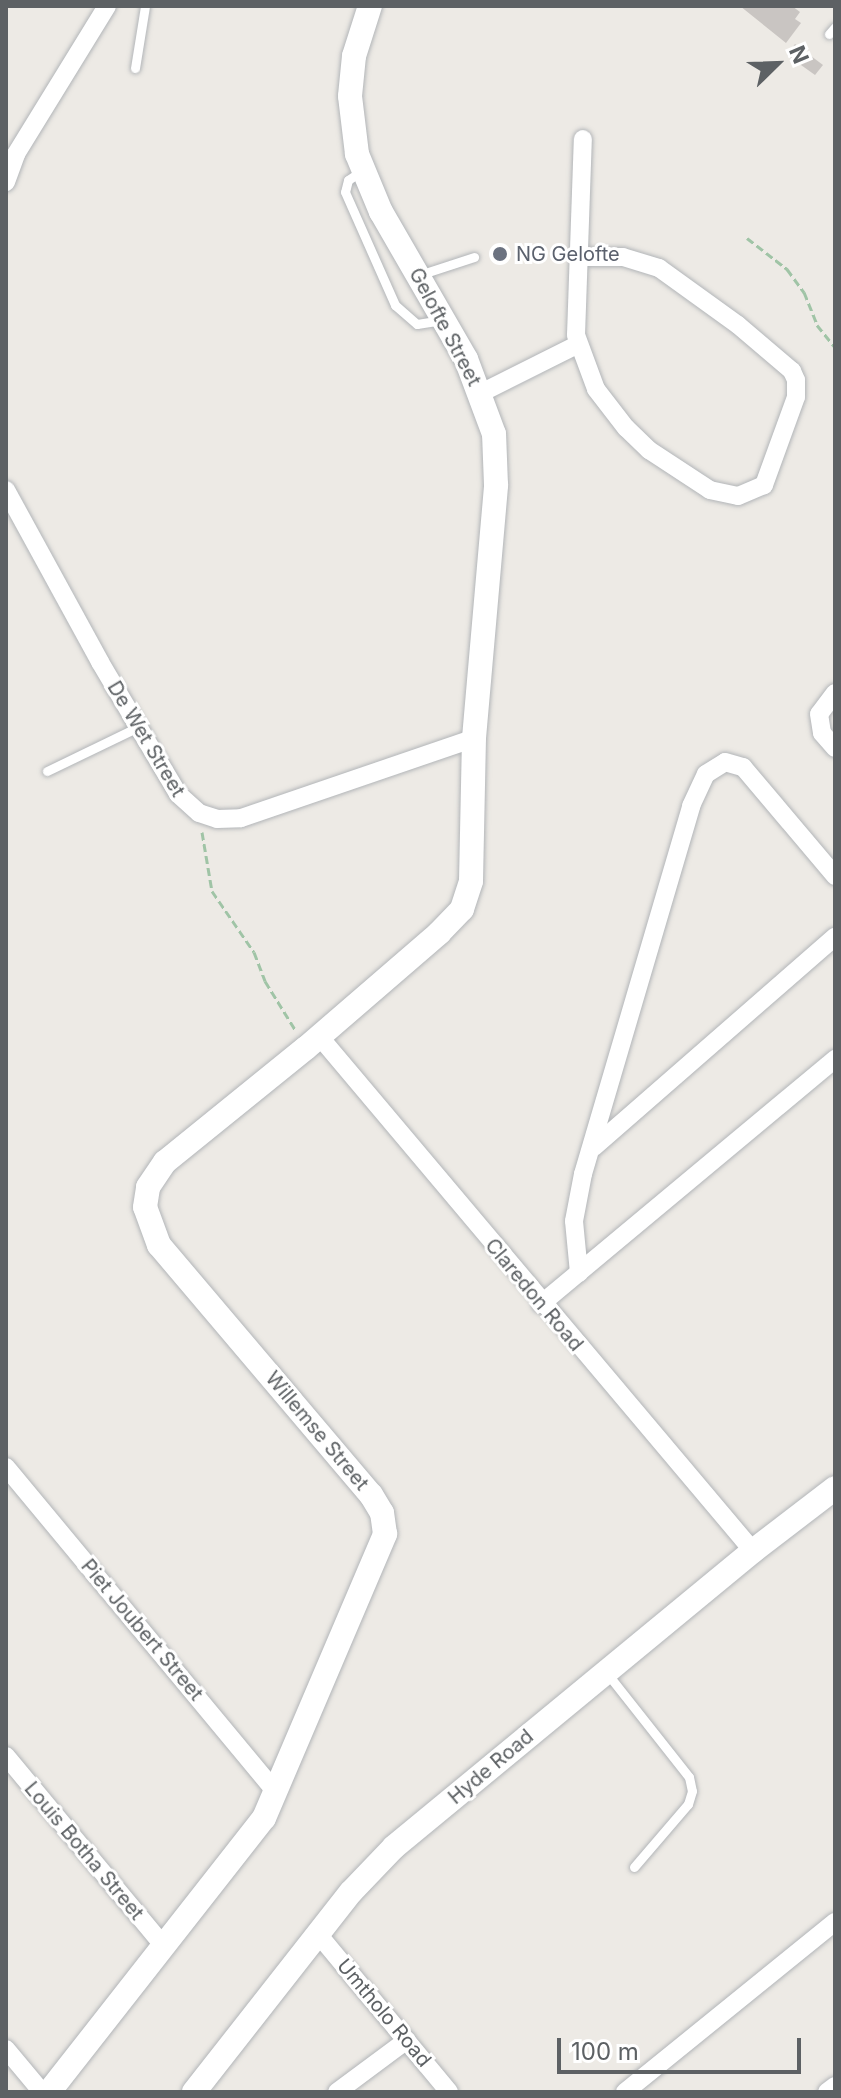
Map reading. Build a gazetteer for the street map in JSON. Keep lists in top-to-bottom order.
{
  "streets": {
    "street": [
      "Gelofte Street",
      "De Wet Street",
      "Claredon Road",
      "Willemse Street",
      "Piet Joubert Street",
      "Hyde Road",
      "Louis Botha Street",
      "Umtholo Road"
    ]
  },
  "crossings": [
    ["Gelofte Street", "De Wet Street"],
    ["Gelofte Street", "Willemse Street"],
    ["Claredon Road", "Willemse Street"],
    ["Claredon Road", "Hyde Road"],
    ["Willemse Street", "Piet Joubert Street"],
    ["Willemse Street", "Louis Botha Street"],
    ["Hyde Road", "Umtholo Road"]
  ],
  "places": ["NG Gelofte"],
  "scale_bar": "100 m",
  "north": "top right"
}
